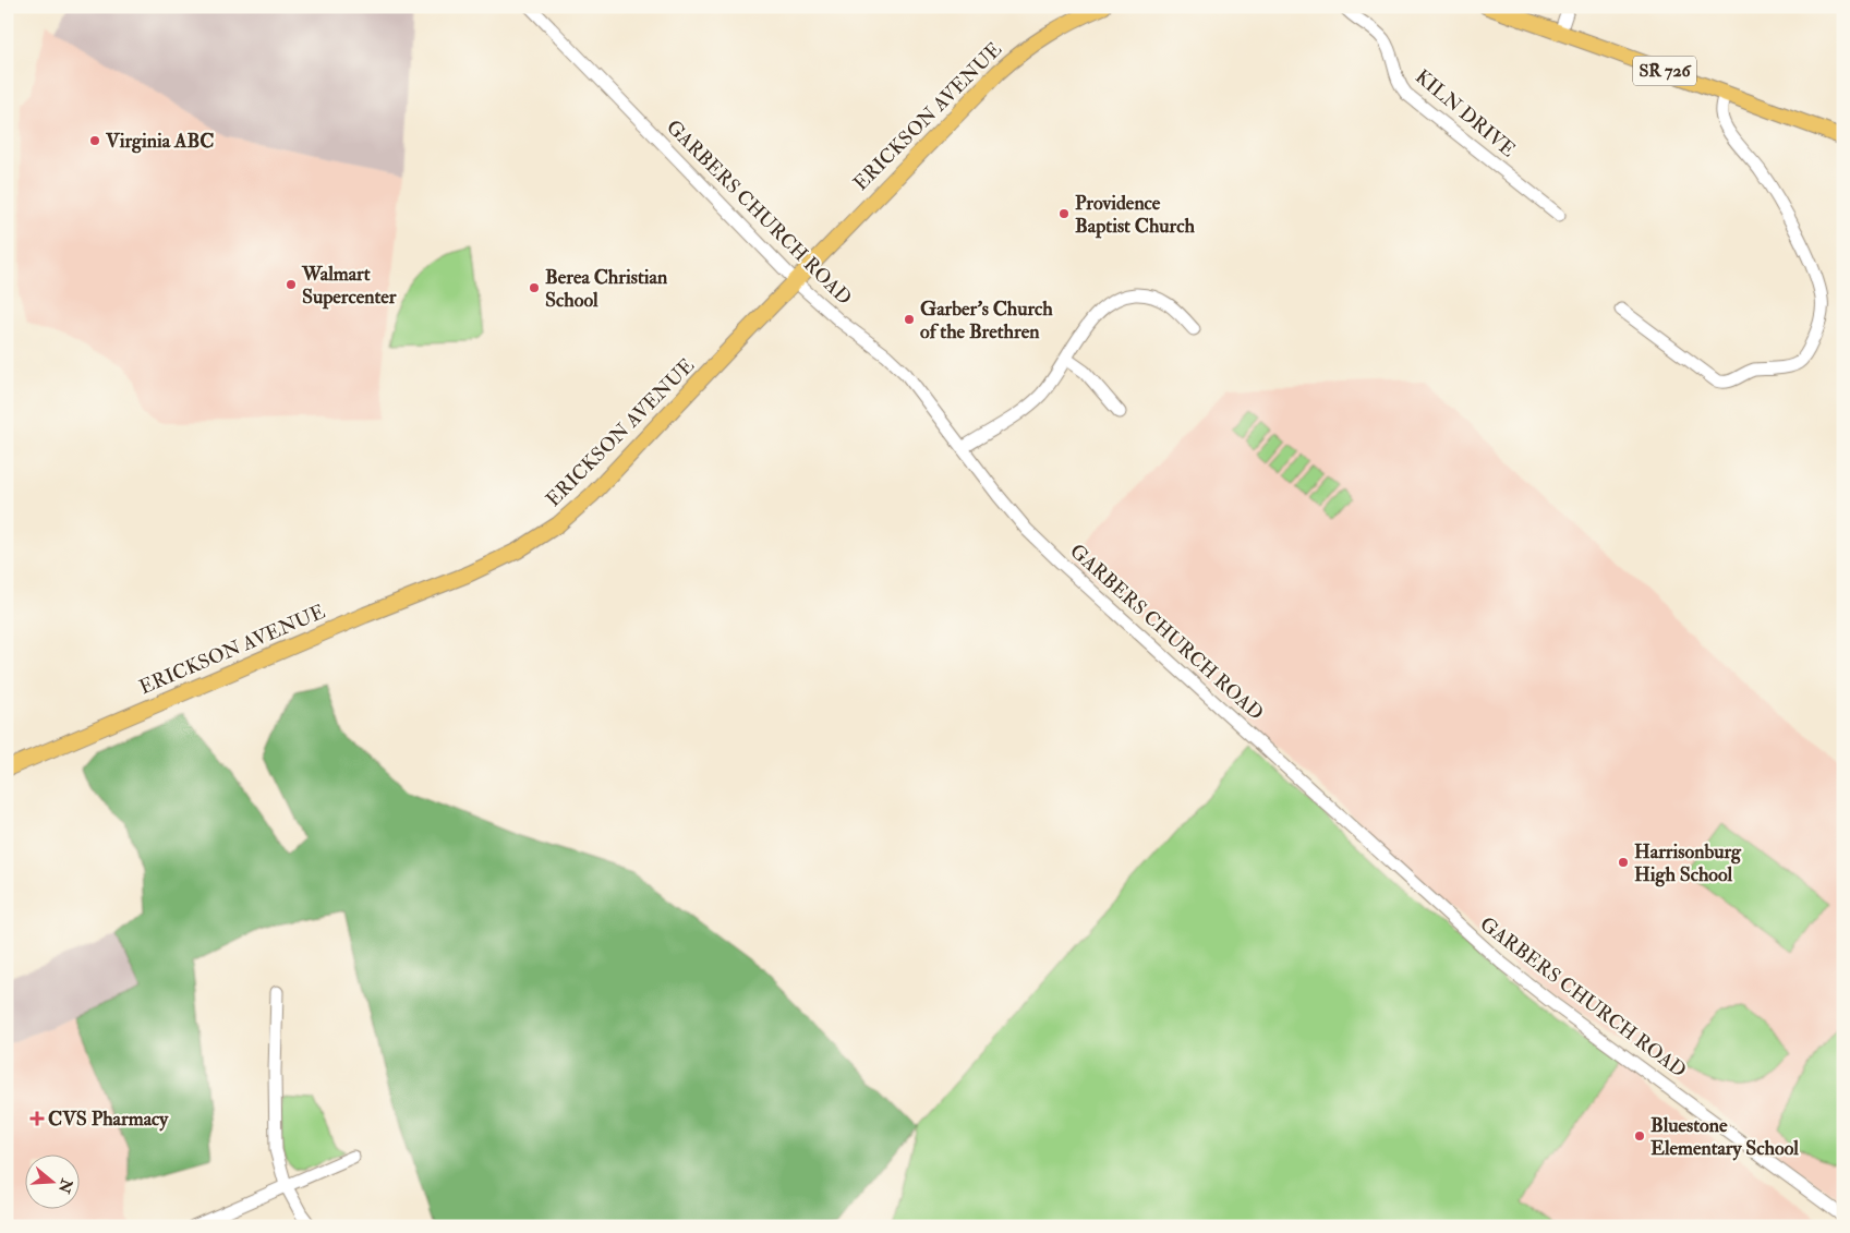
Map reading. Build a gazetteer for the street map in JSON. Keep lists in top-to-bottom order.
{
  "streets": {
    "main road": ["SR 726", "ERICKSON AVENUE"],
    "street": ["KILN DRIVE", "GARBERS CHURCH ROAD"]
  },
  "crossings": [
    ["ERICKSON AVENUE", "GARBERS CHURCH ROAD"]
  ],
  "places": {
    "other": [
      "Virginia ABC",
      "Providence Baptist Church",
      "Walmart Supercenter",
      "Berea Christian School",
      "Garber's Church of the Brethren",
      "Harrisonburg High School",
      "Bluestone Elementary School"
    ],
    "health": ["CVS Pharmacy"]
  },
  "north": "right"
}
